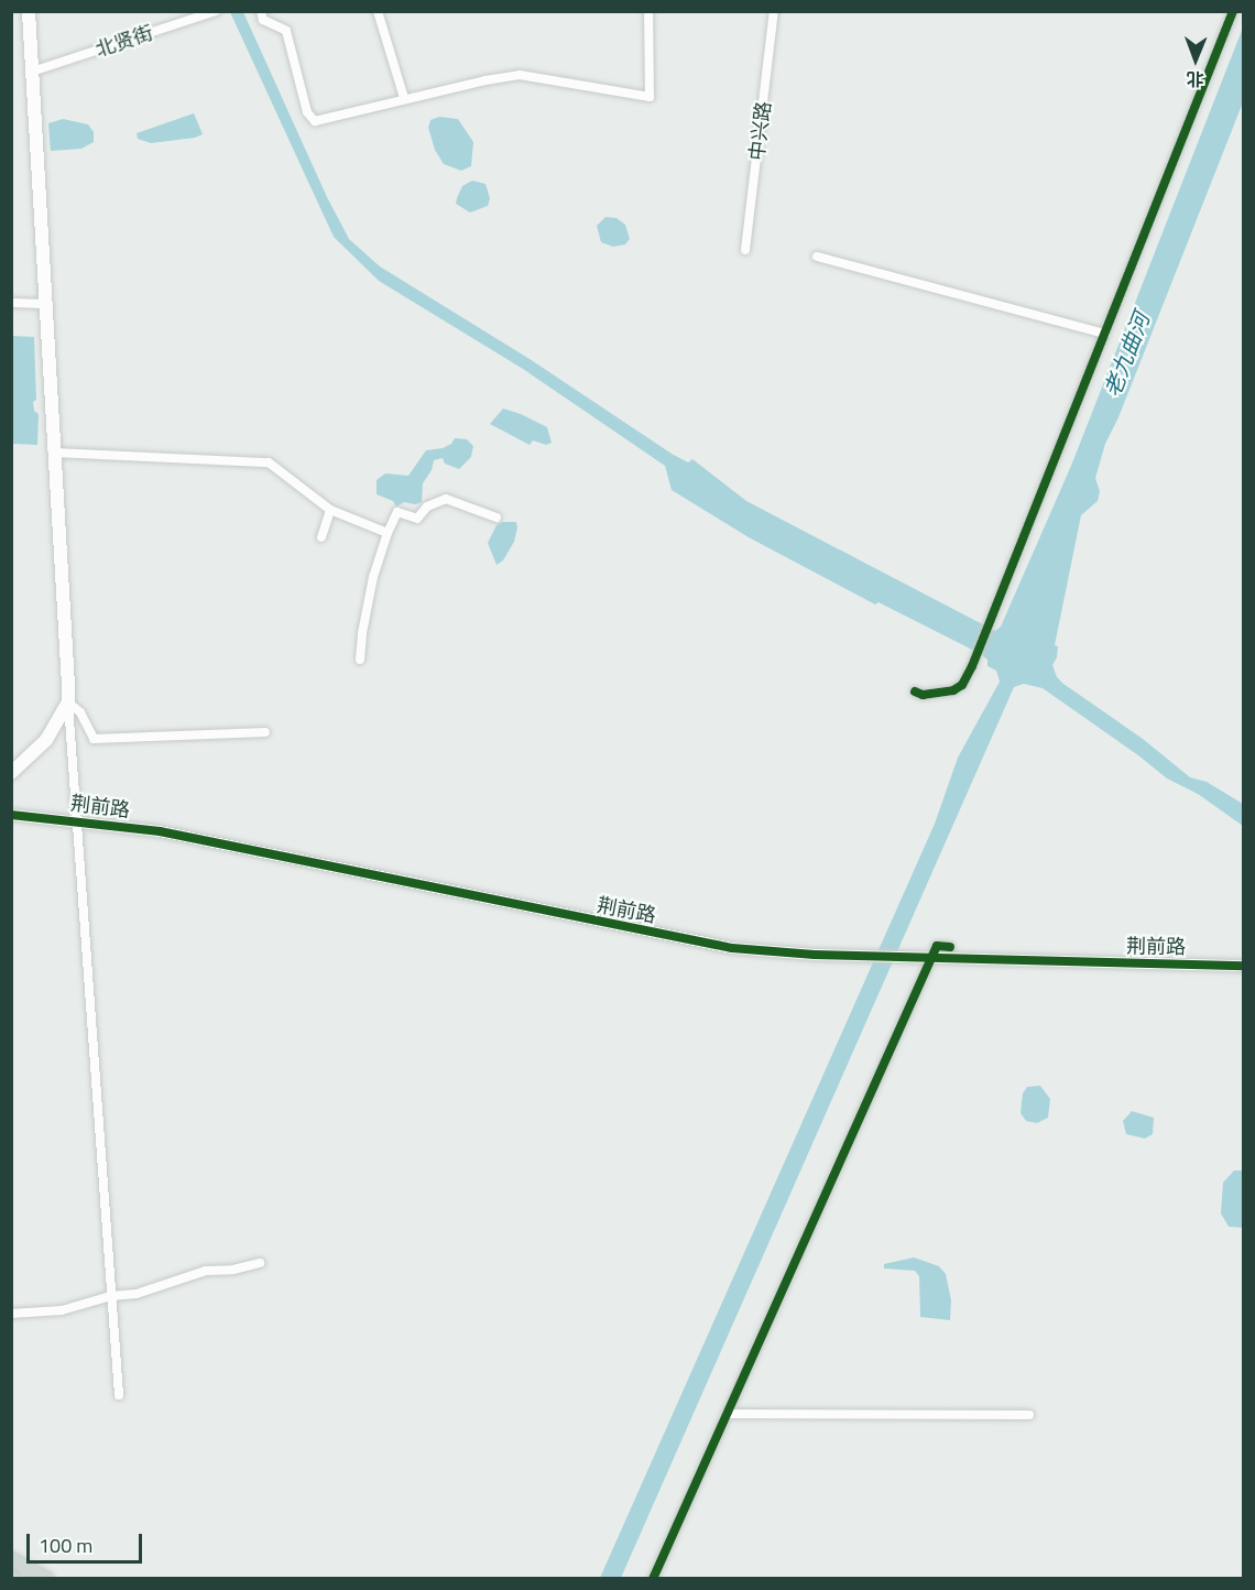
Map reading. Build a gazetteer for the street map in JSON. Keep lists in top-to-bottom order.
{
  "streets": {
    "street": ["北贤街", "中兴路", "荆前路"]
  },
  "water": ["老九曲河"],
  "scale_bar": "100 m",
  "north": "bottom"
}
